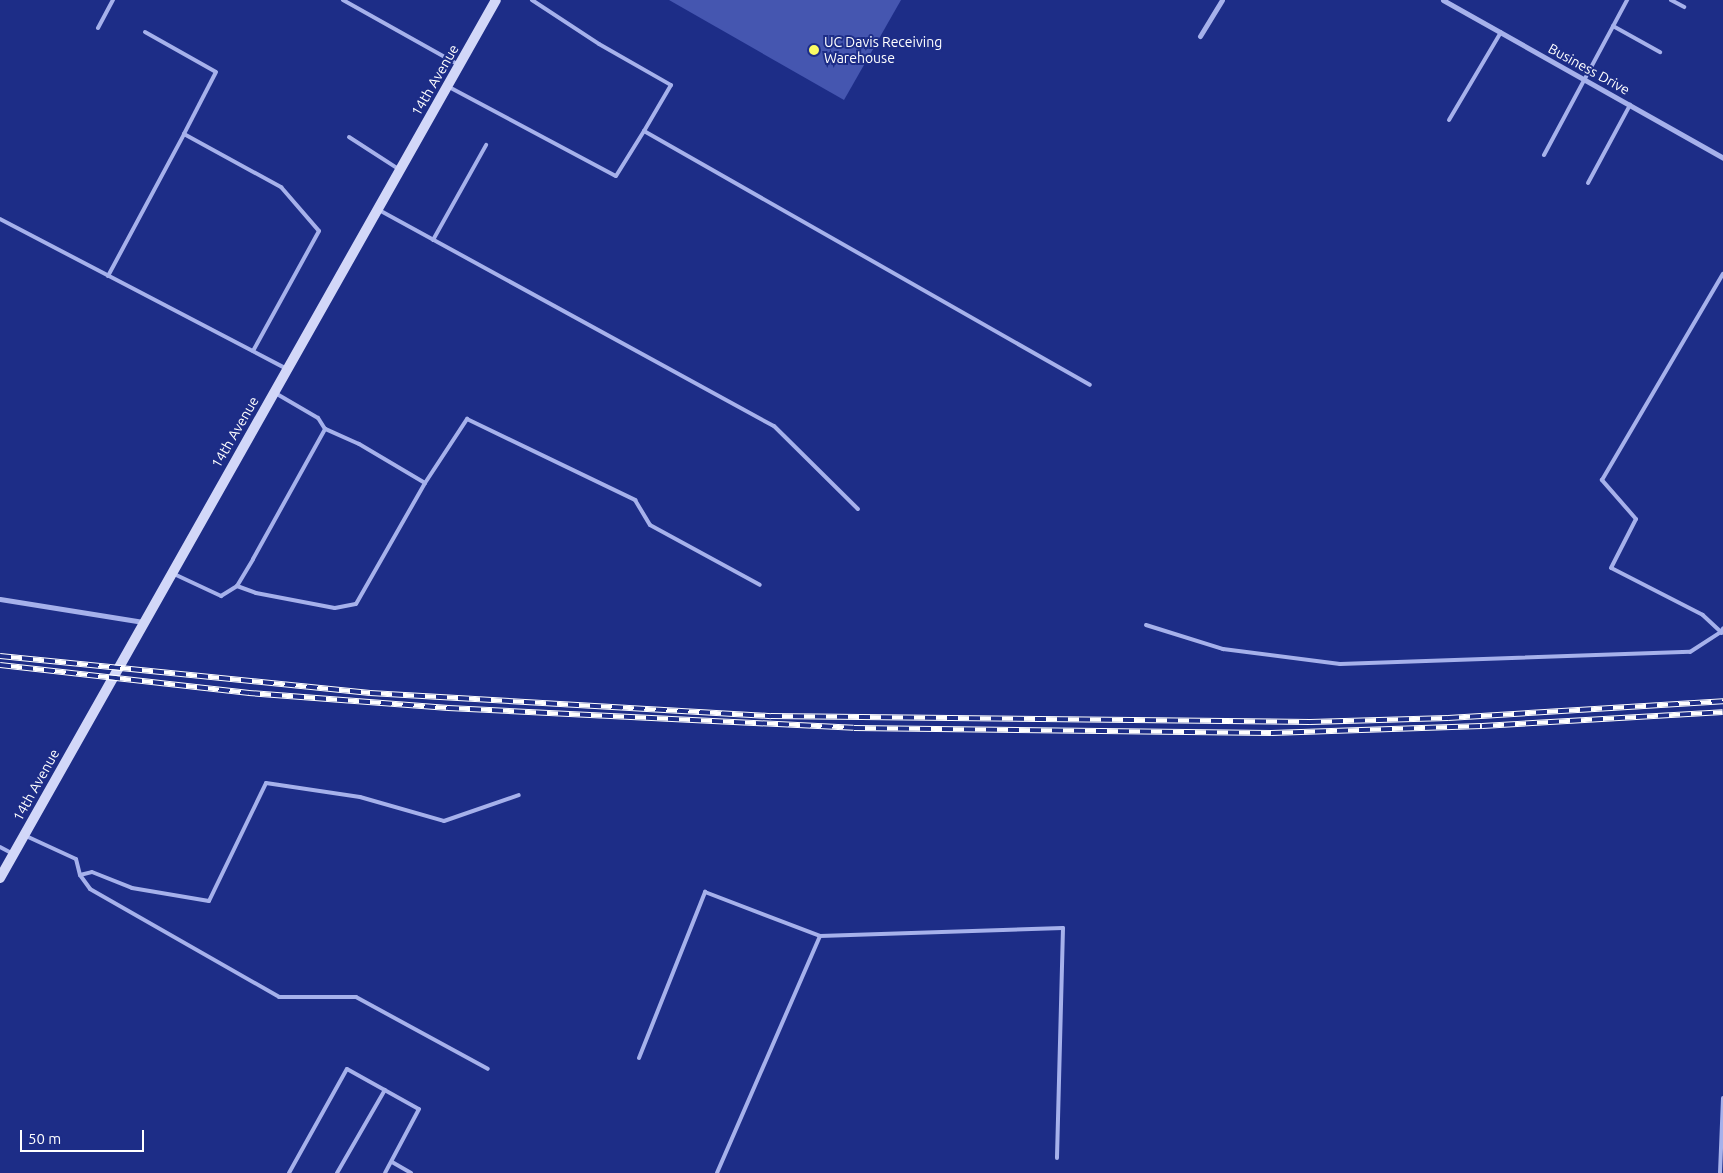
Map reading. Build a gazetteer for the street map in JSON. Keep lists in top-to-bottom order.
{
  "streets": {
    "main road": ["14th Avenue"],
    "street": ["Business Drive"]
  },
  "places": ["UC Davis Receiving Warehouse"],
  "scale_bar": "50 m"
}
